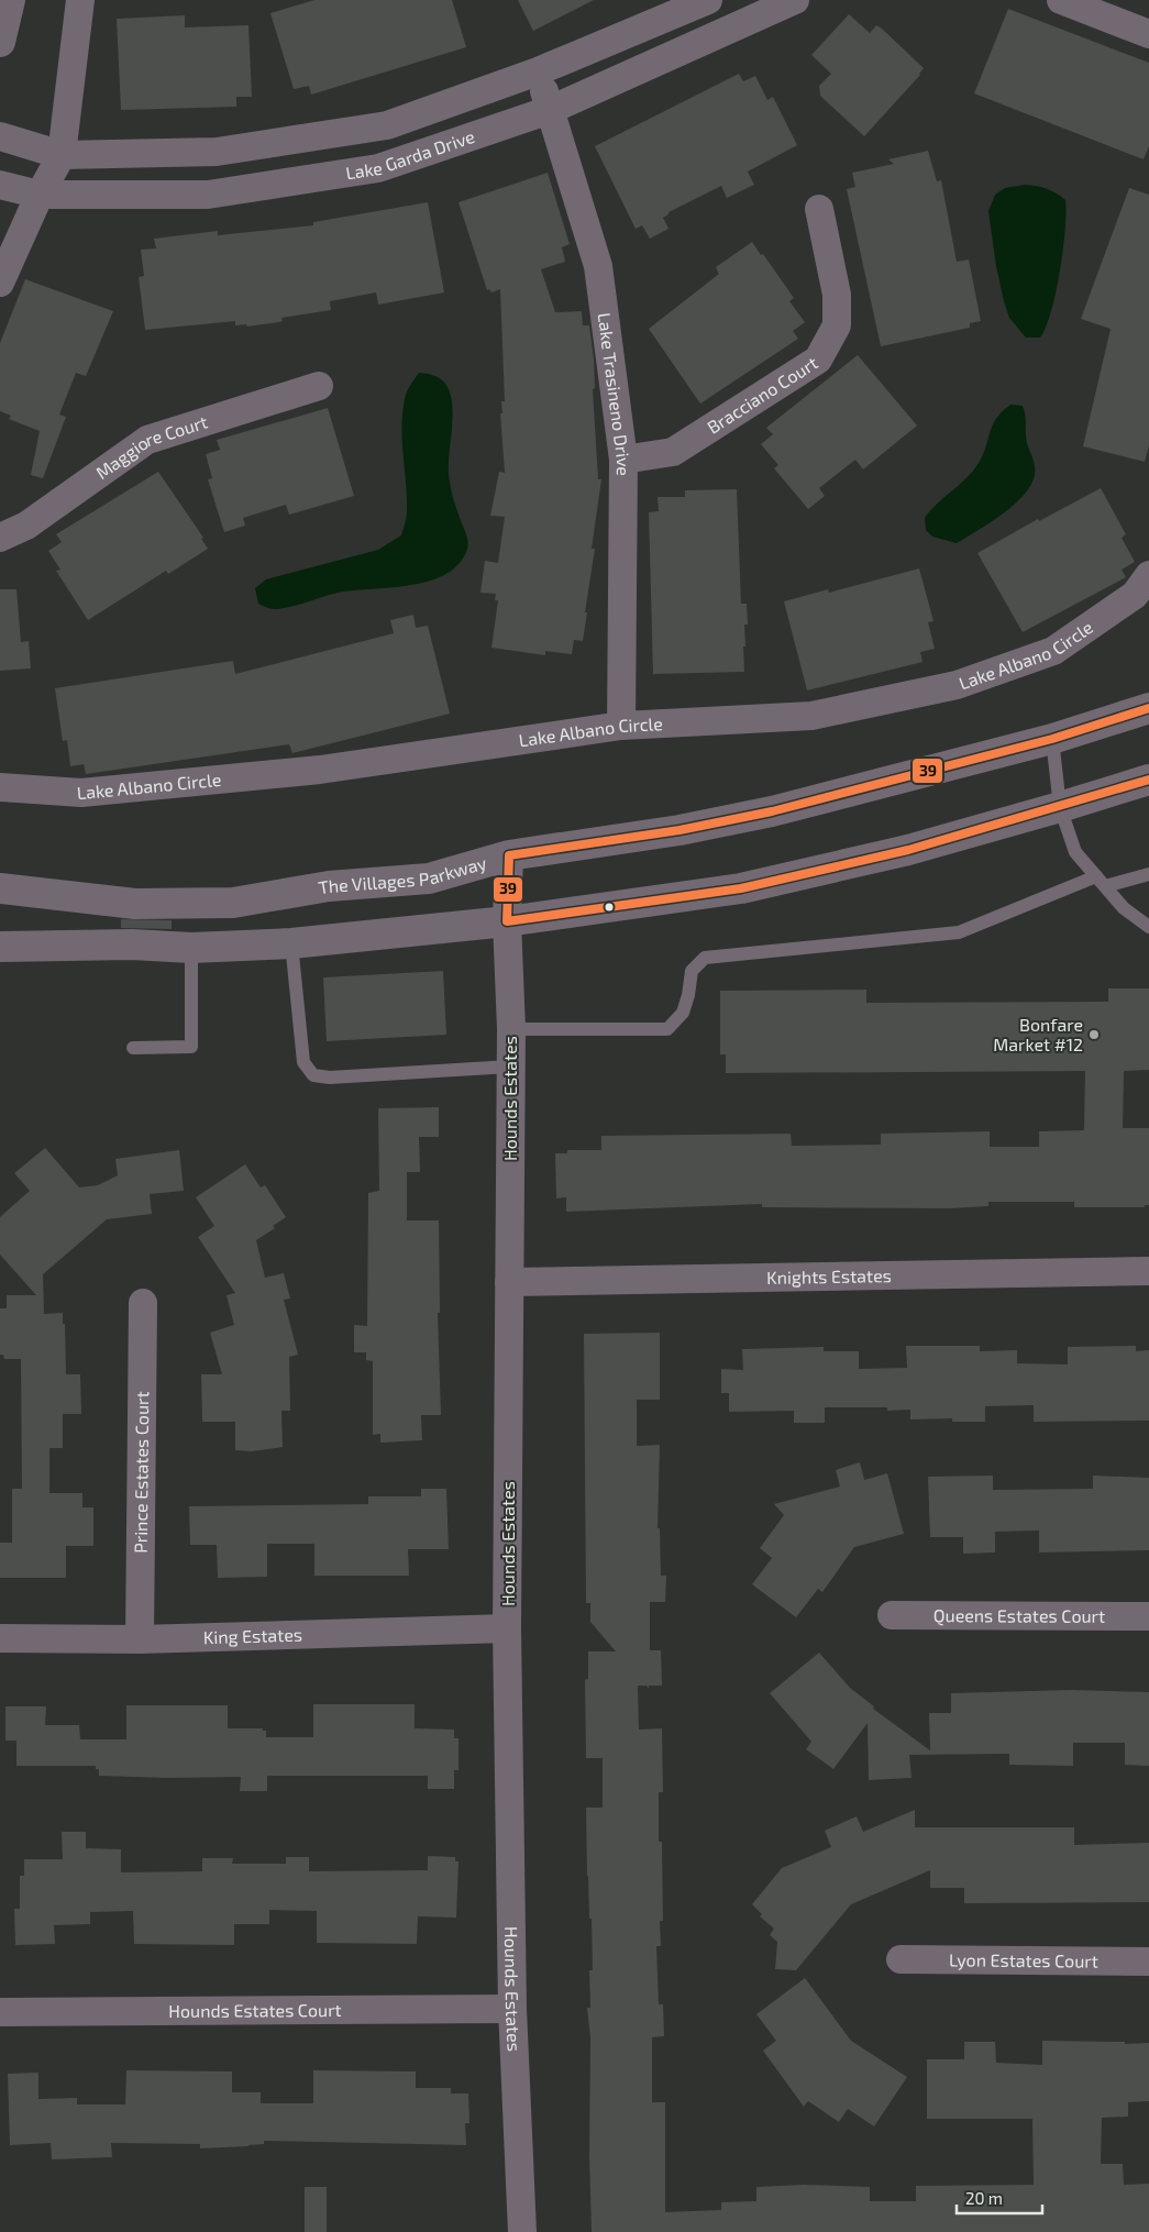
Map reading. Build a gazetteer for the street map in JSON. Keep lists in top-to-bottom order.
{
  "streets": {
    "street": [
      "Lake Garda Drive",
      "Bracciano Court",
      "Lake Trasineno Drive",
      "Maggiore Court",
      "Lake Albano Circle",
      "The Villages Parkway",
      "Hounds Estates",
      "Knights Estates",
      "Prince Estates Court",
      "Queens Estates Court",
      "King Estates",
      "Lyon Estates Court",
      "Hounds Estates Court"
    ]
  },
  "crossings": [
    ["Lake Garda Drive", "Lake Trasineno Drive"],
    ["Bracciano Court", "Lake Trasineno Drive"],
    ["Lake Trasineno Drive", "Lake Albano Circle"],
    ["The Villages Parkway", "Hounds Estates"],
    ["Hounds Estates", "Knights Estates"],
    ["Hounds Estates", "King Estates"],
    ["Hounds Estates", "Hounds Estates Court"],
    ["Prince Estates Court", "King Estates"]
  ],
  "places": ["Bonfare Market #12"],
  "lines": ["transit line 39"],
  "scale_bar": "20 m"
}
